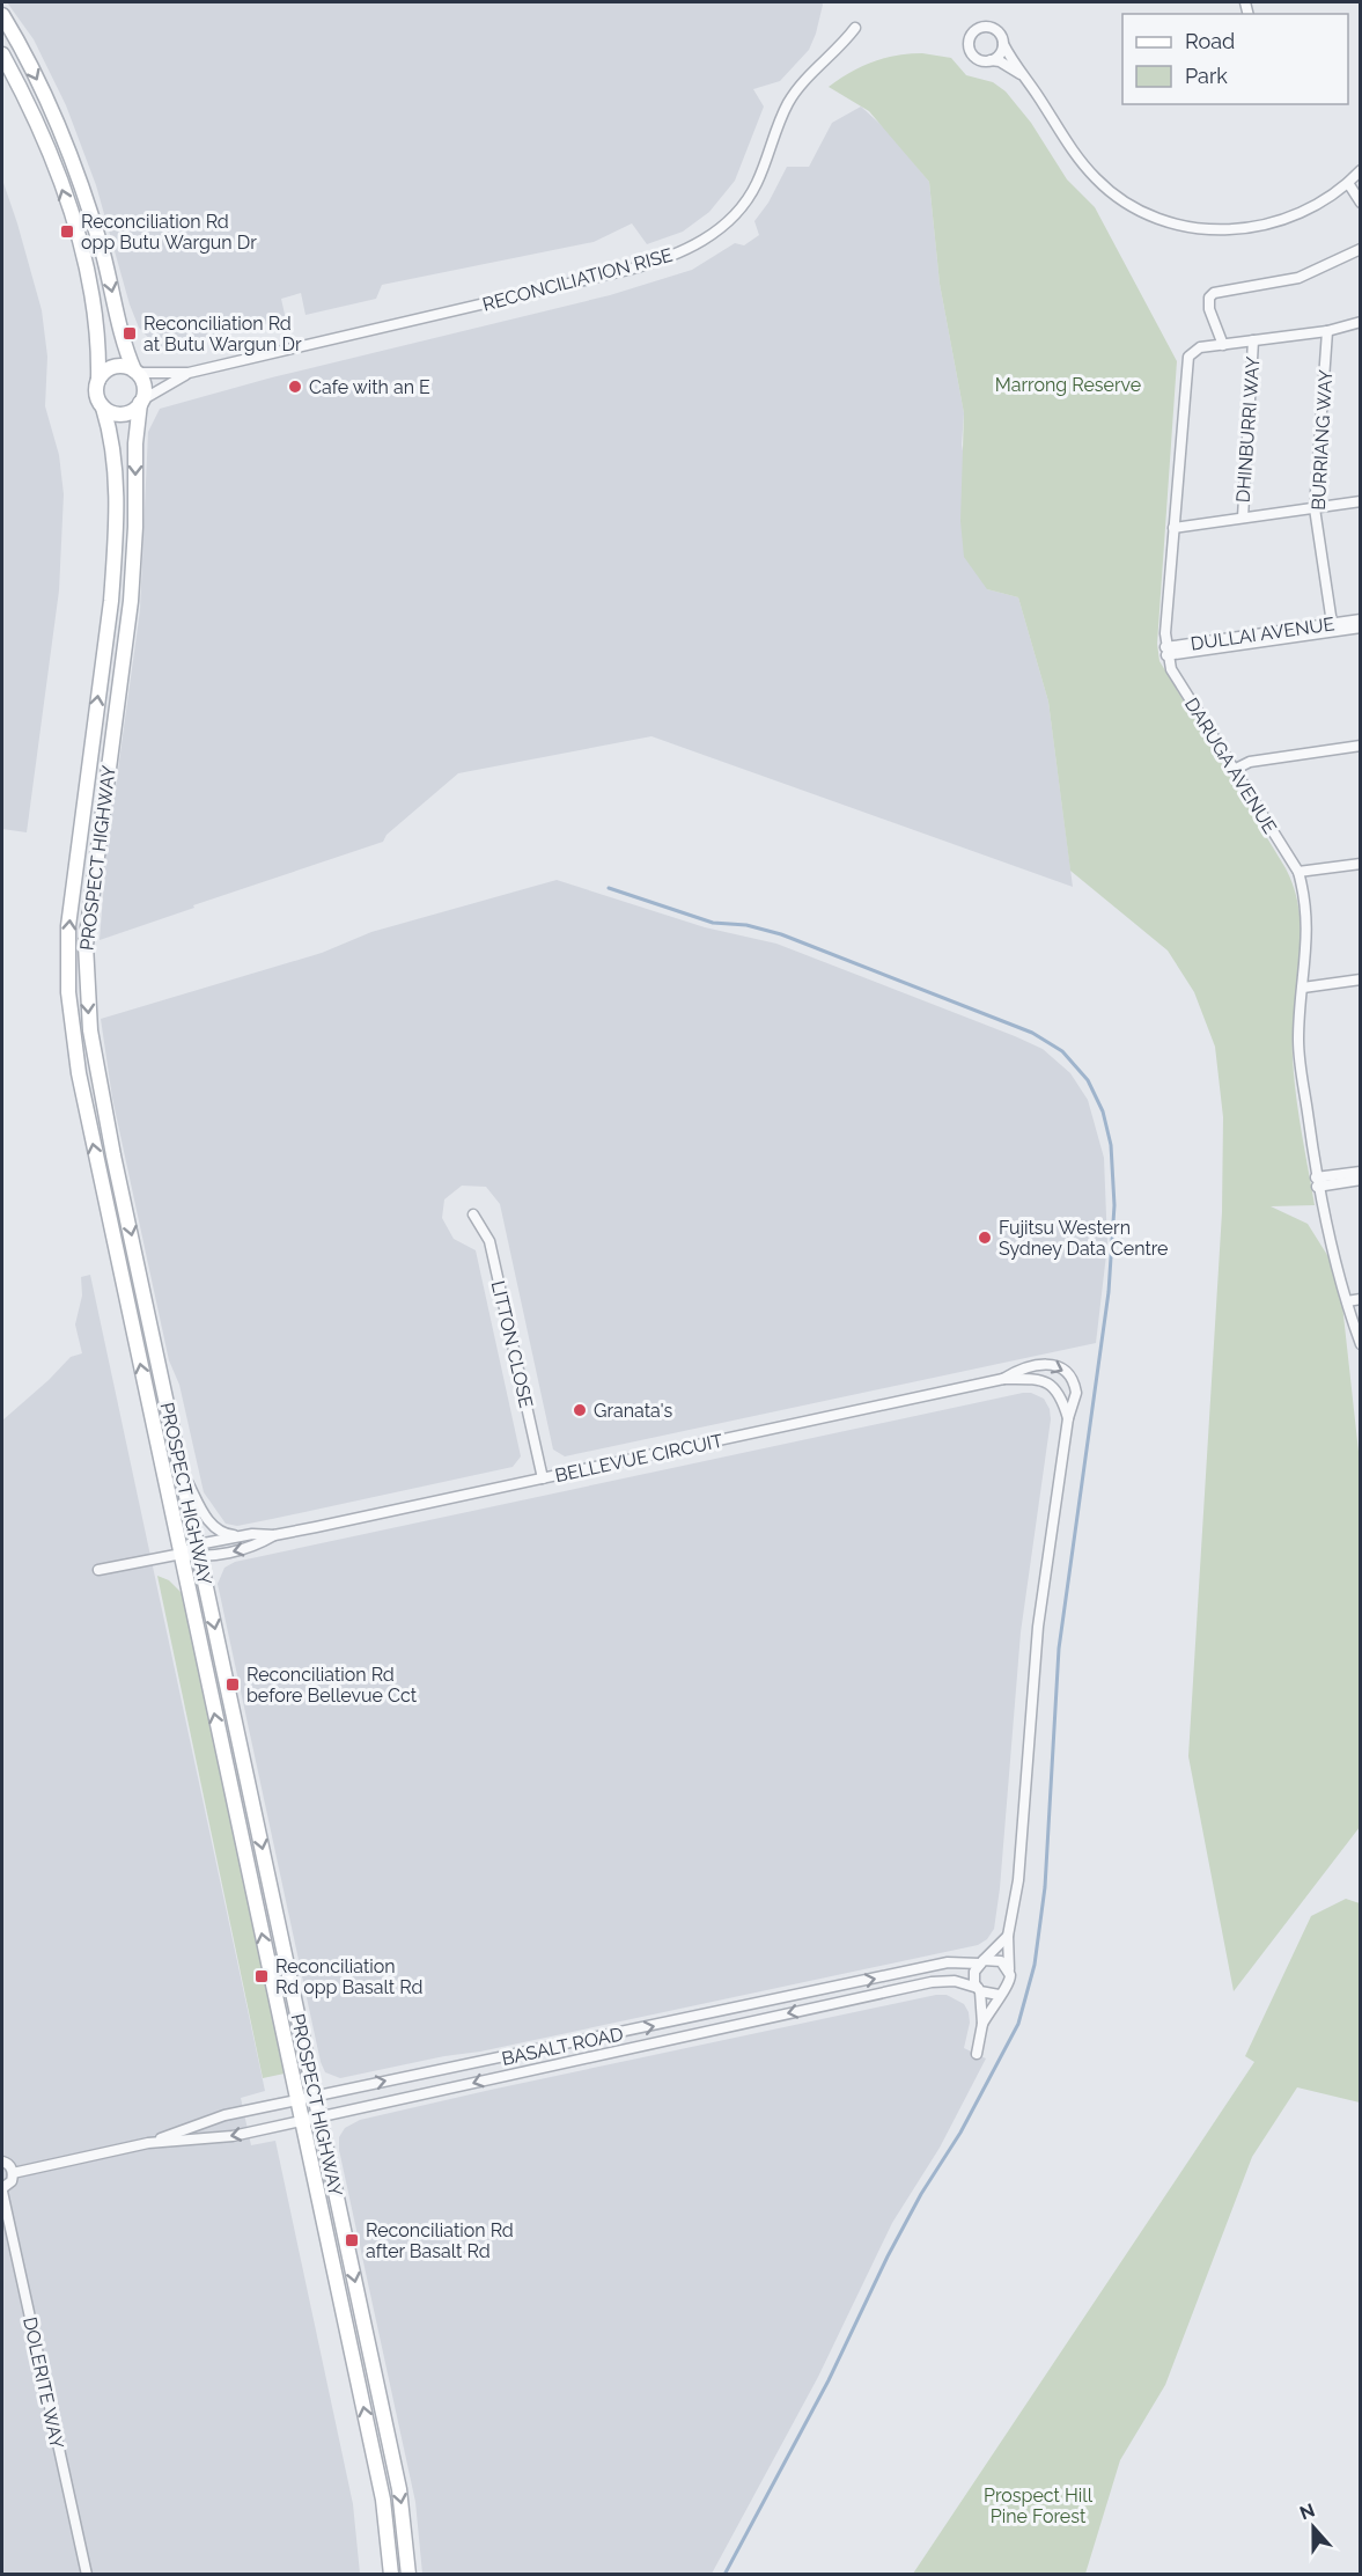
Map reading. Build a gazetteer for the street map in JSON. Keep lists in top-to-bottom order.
{
  "streets": {
    "main road": ["PROSPECT HIGHWAY"],
    "street": [
      "RECONCILIATION RISE",
      "DHINBURRI WAY",
      "BURRIANG WAY",
      "DULLAI AVENUE",
      "DARUGA AVENUE",
      "LITTON CLOSE",
      "BELLEVUE CIRCUIT",
      "BASALT ROAD",
      "DOLERITE WAY"
    ]
  },
  "crossings": [
    ["RECONCILIATION RISE", "PROSPECT HIGHWAY"],
    ["BURRIANG WAY", "DULLAI AVENUE"],
    ["DULLAI AVENUE", "DARUGA AVENUE"],
    ["PROSPECT HIGHWAY", "BELLEVUE CIRCUIT"],
    ["PROSPECT HIGHWAY", "BASALT ROAD"],
    ["LITTON CLOSE", "BELLEVUE CIRCUIT"],
    ["BELLEVUE CIRCUIT", "BASALT ROAD"]
  ],
  "parks": ["Marrong Reserve", "Prospect Hill Pine Forest"],
  "places": {
    "transit": [
      "Reconciliation Rd opp Butu Wargun Dr",
      "Reconciliation Rd at Butu Wargun Dr",
      "Reconciliation Rd before Bellevue Cct",
      "Reconciliation Rd opp Basalt Rd",
      "Reconciliation Rd after Basalt Rd"
    ],
    "other": ["Cafe with an E", "Fujitsu Western Sydney Data Centre", "Granata's"]
  },
  "legend": ["Road", "Park"],
  "north": "top"
}
